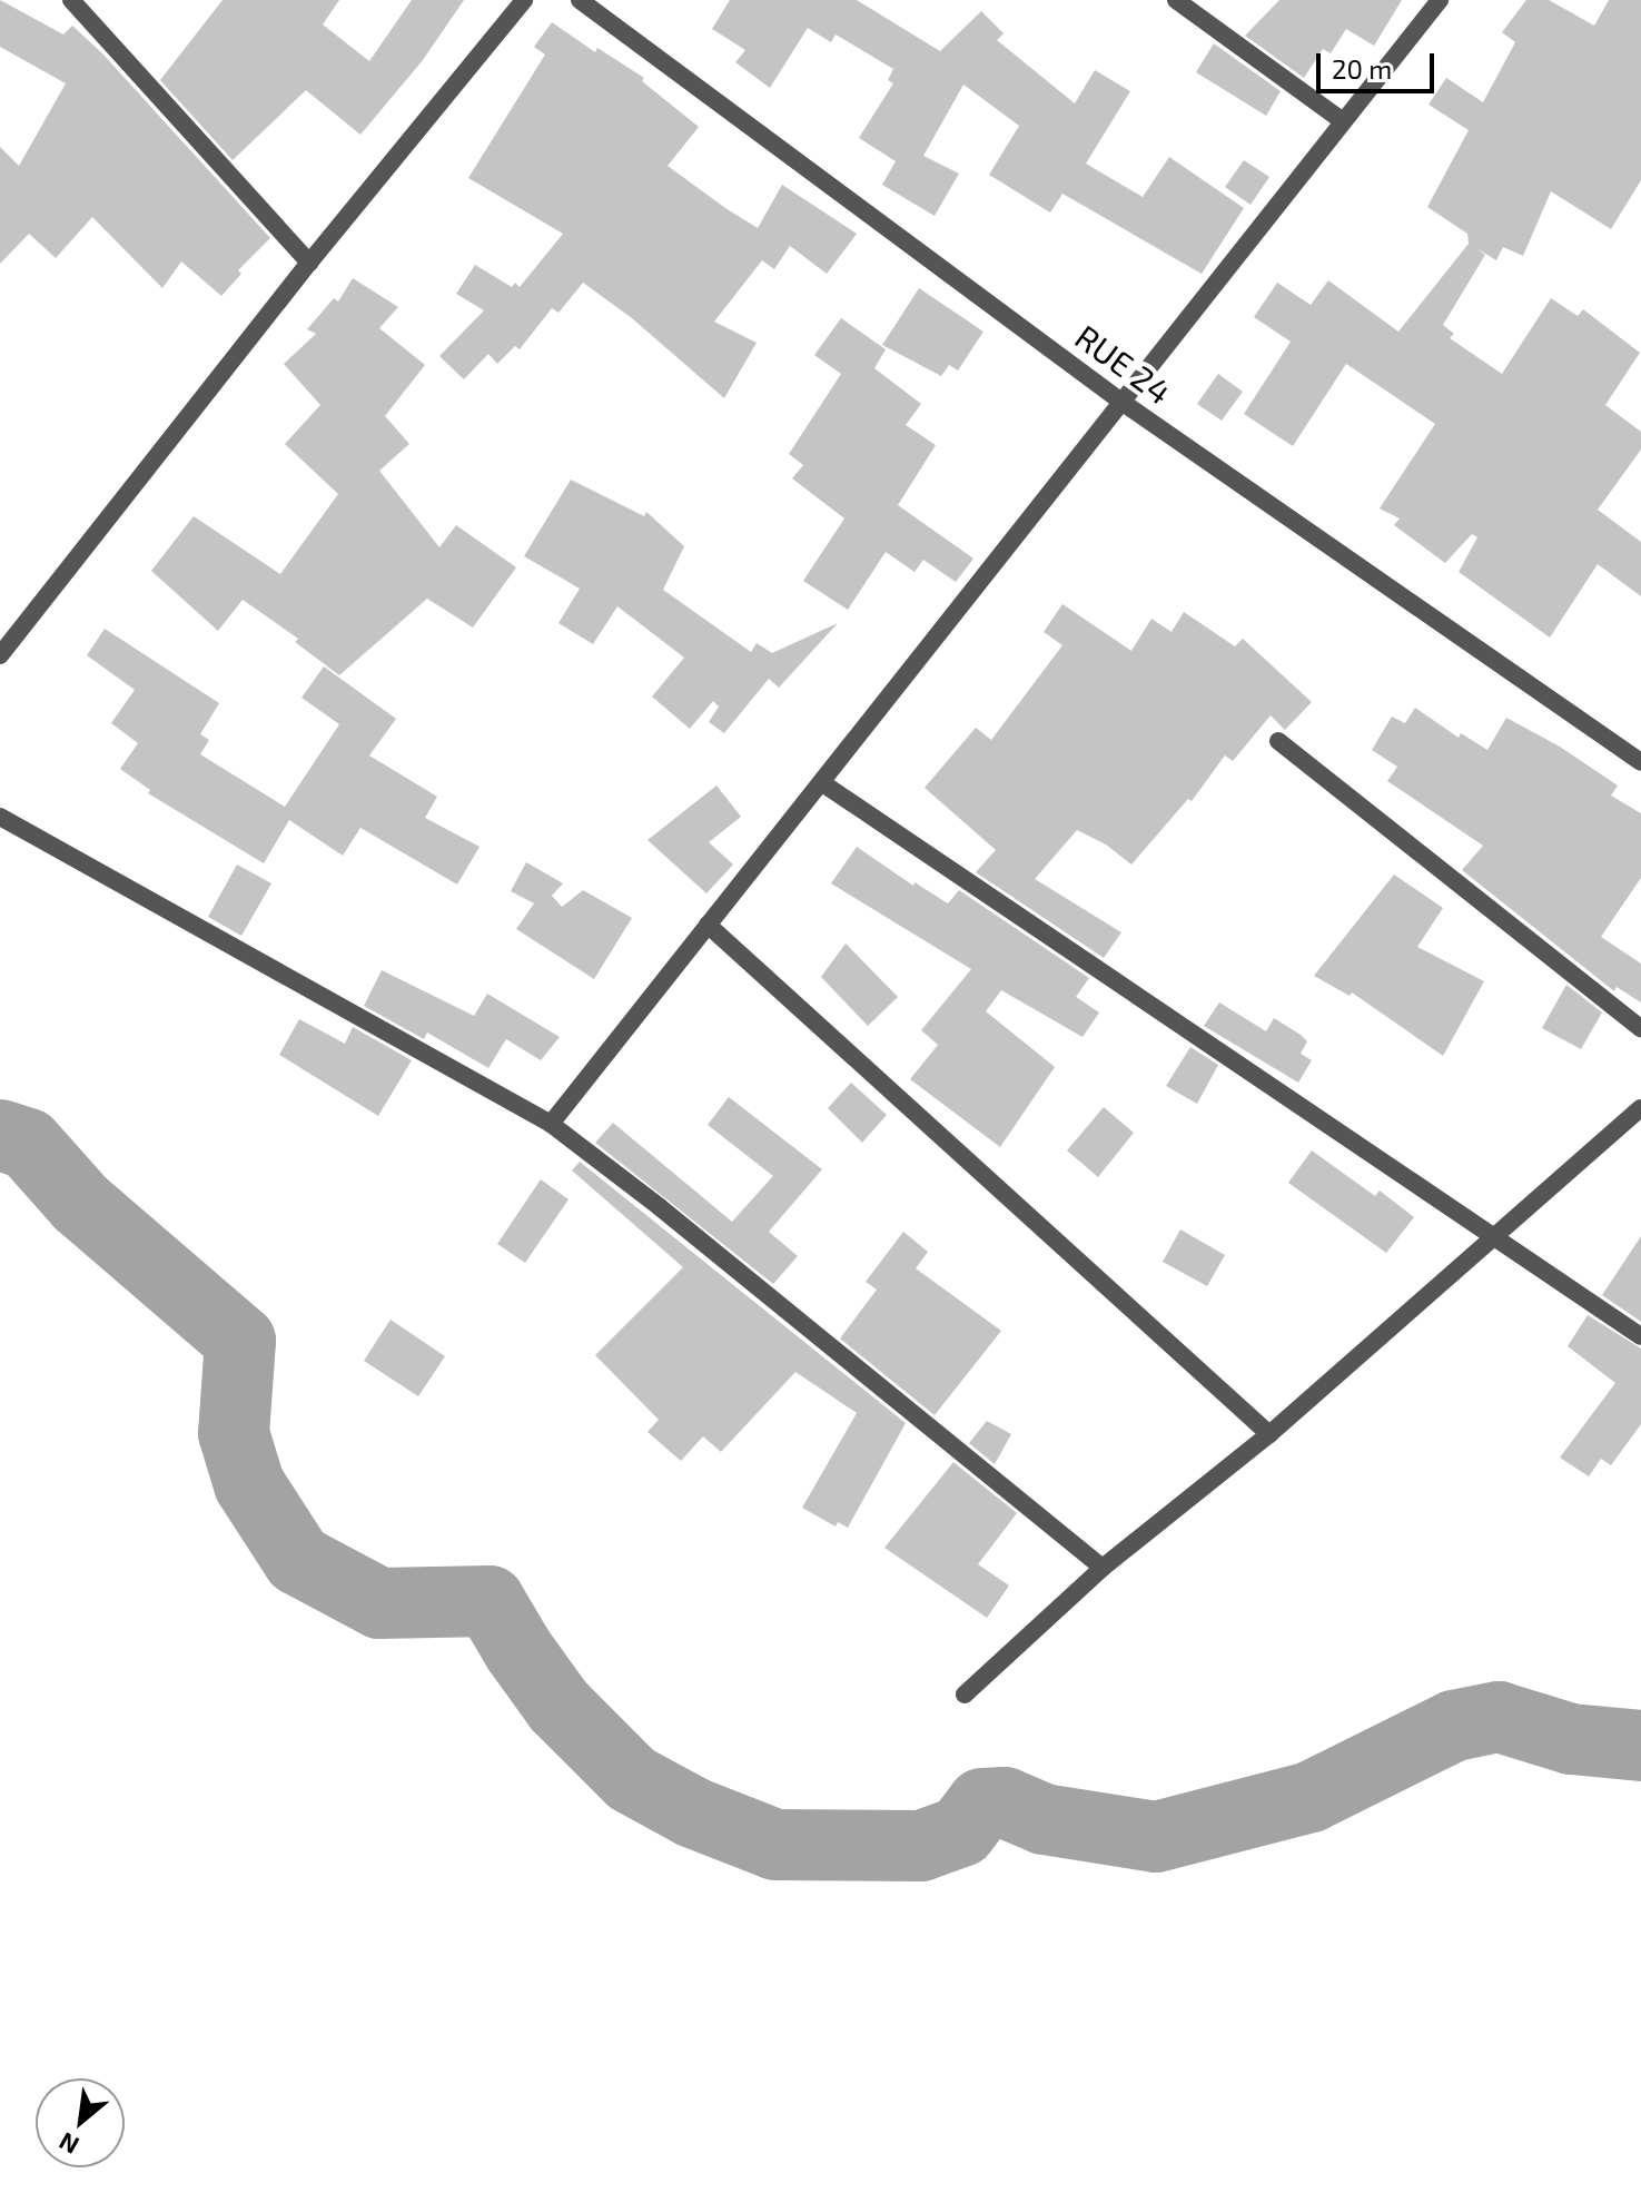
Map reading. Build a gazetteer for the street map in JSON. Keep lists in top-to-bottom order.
{
  "streets": {
    "street": ["RUE 24"]
  },
  "scale_bar": "20 m",
  "north": "bottom left"
}
